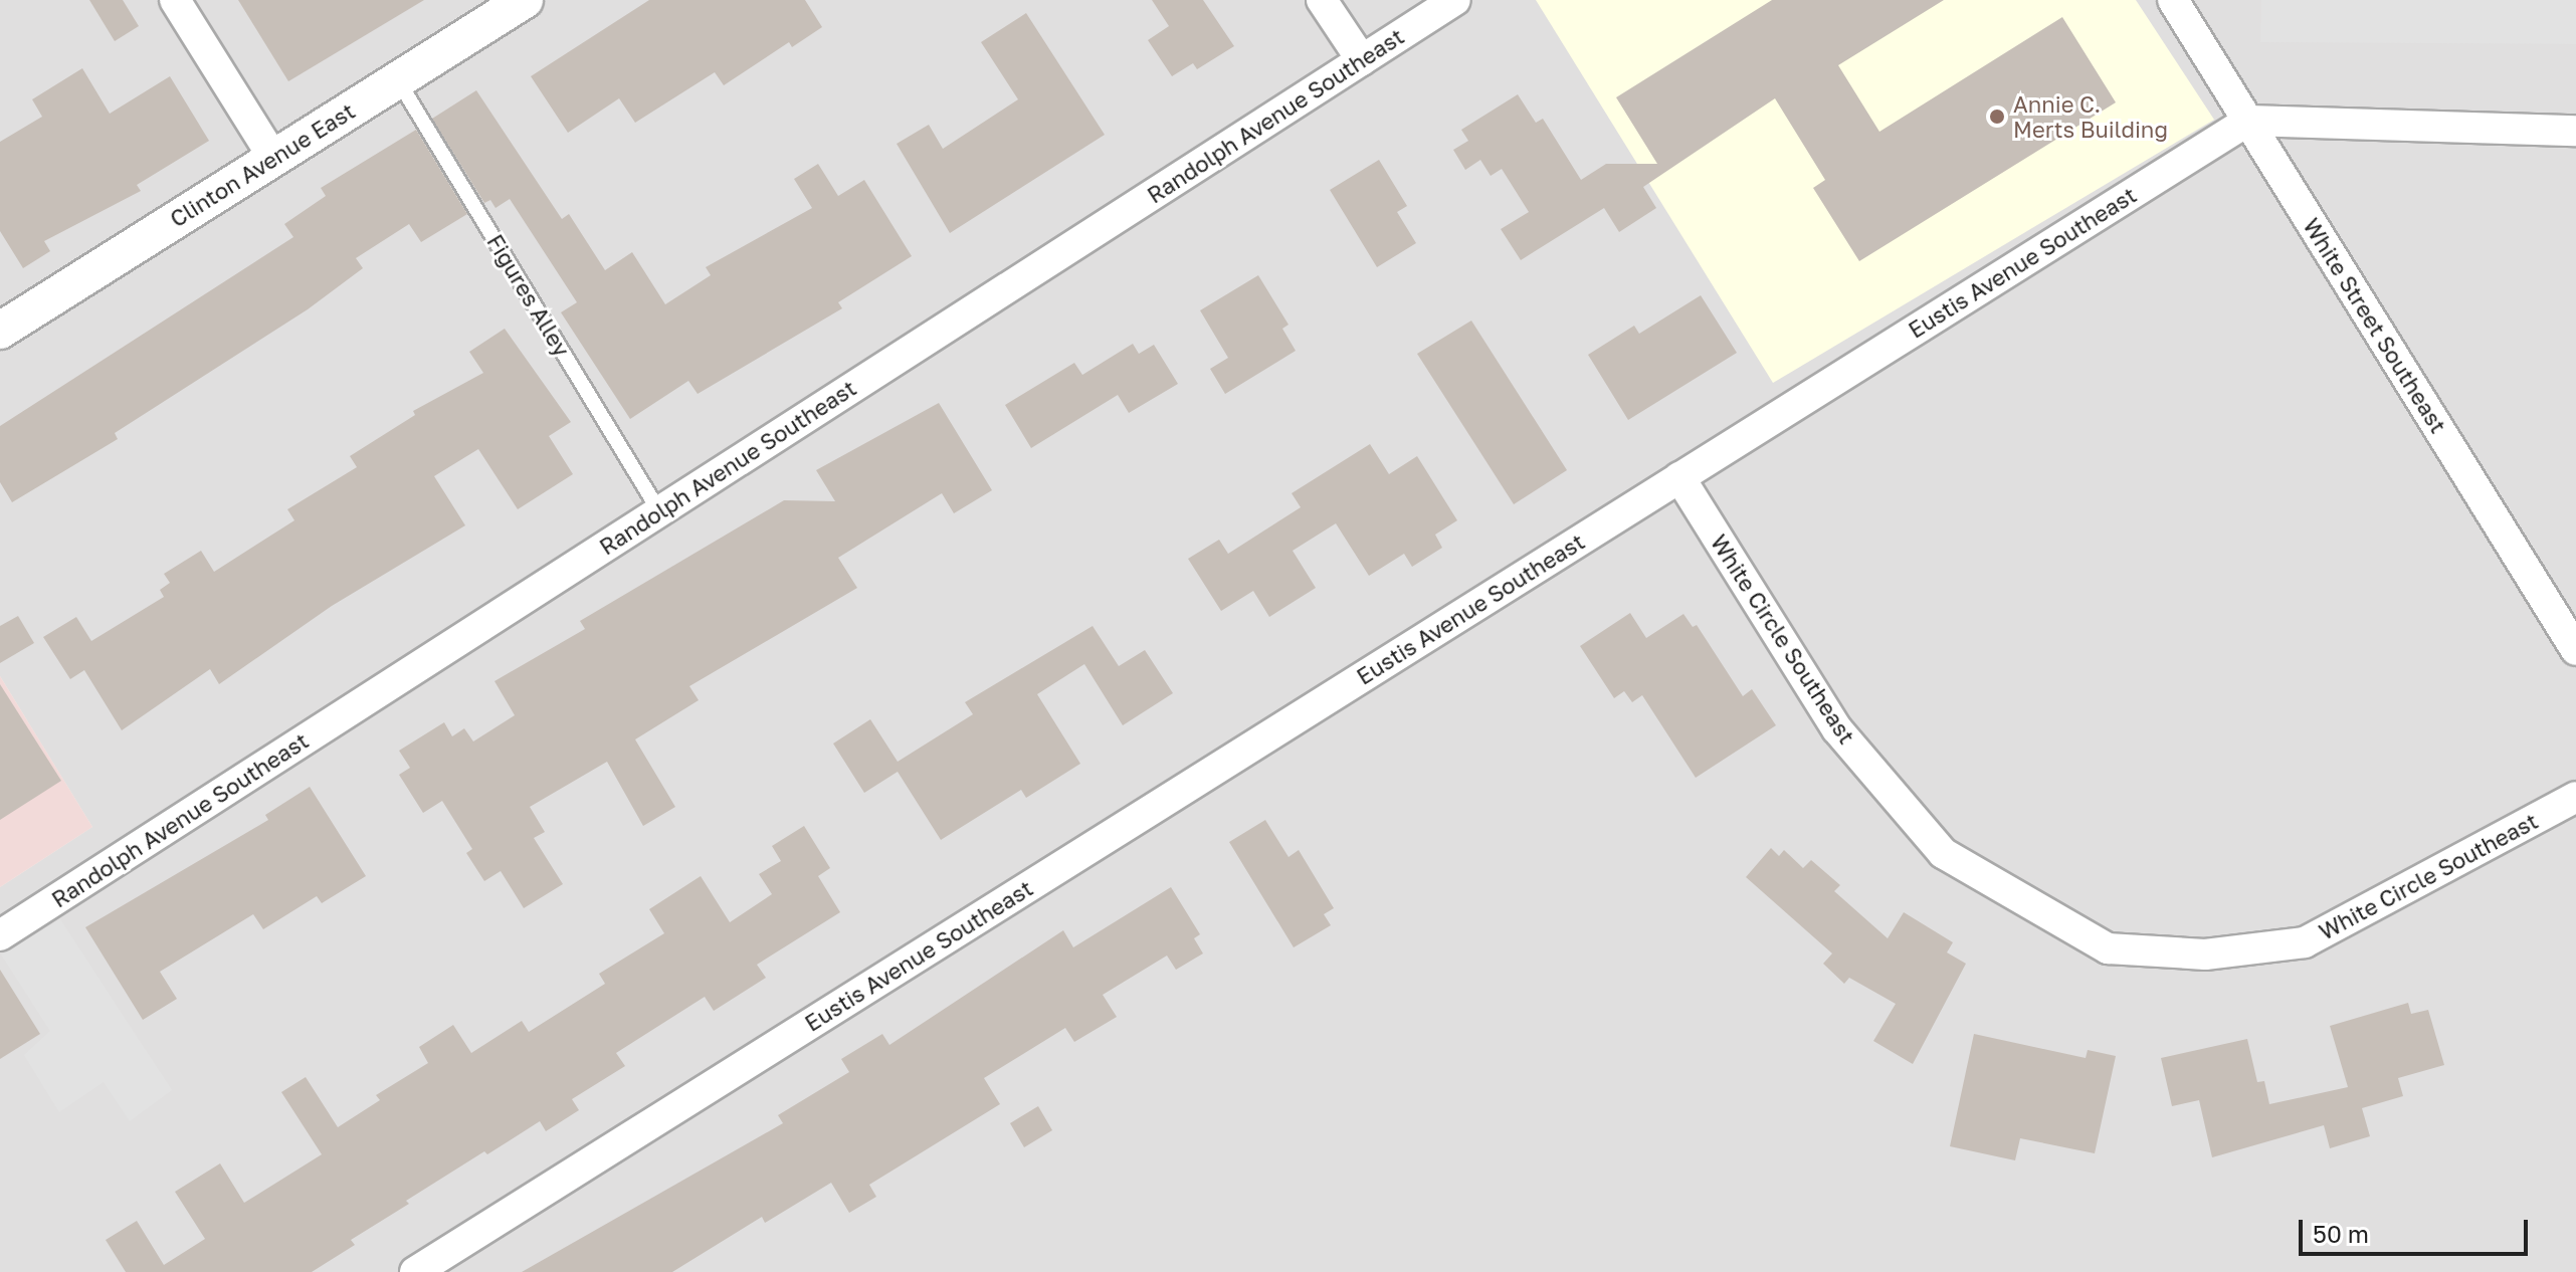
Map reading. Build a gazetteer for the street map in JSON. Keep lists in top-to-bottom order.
{
  "streets": {
    "street": [
      "Randolph Avenue Southeast",
      "Clinton Avenue East",
      "Eustis Avenue Southeast",
      "White Street Southeast",
      "White Circle Southeast"
    ],
    "lane": ["Figures Alley"]
  },
  "crossings": [
    ["Randolph Avenue Southeast", "Figures Alley"],
    ["Clinton Avenue East", "Figures Alley"],
    ["Eustis Avenue Southeast", "White Street Southeast"],
    ["Eustis Avenue Southeast", "White Circle Southeast"]
  ],
  "places": ["Annie C. Merts Building"],
  "scale_bar": "50 m"
}
